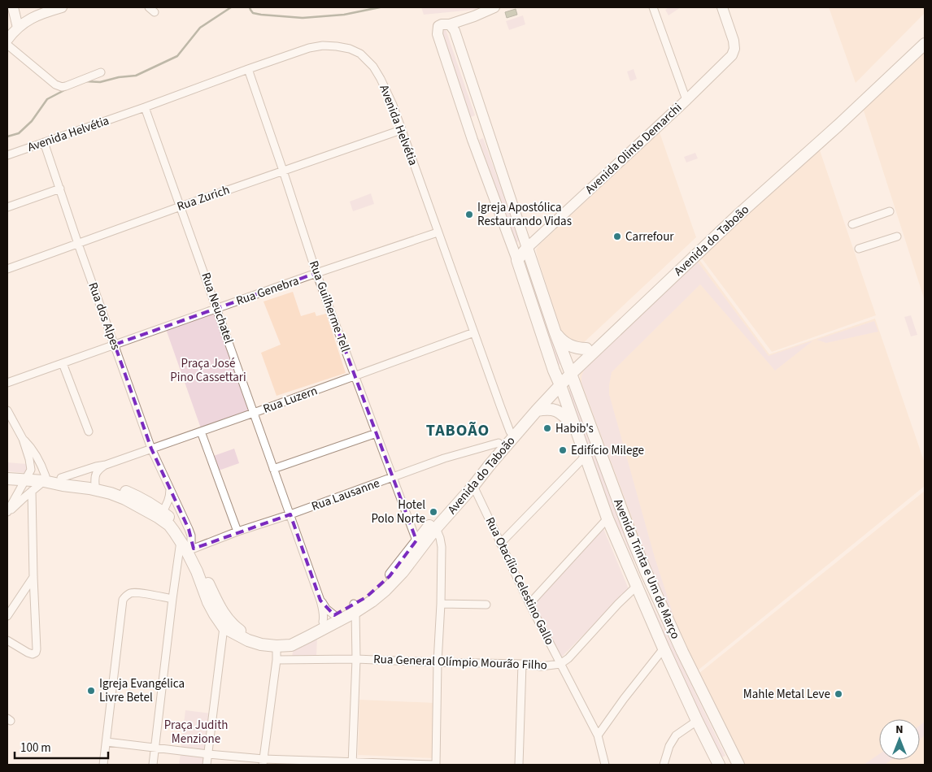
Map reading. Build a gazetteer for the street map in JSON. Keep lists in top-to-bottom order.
{
  "streets": {
    "main road": ["Avenida Olinto Demarchi", "Avenida do Taboão", "Avenida Trinta e Um de Março"],
    "street": [
      "Avenida Helvétia",
      "Rua Zurich",
      "Rua Genebra",
      "Rua Guilherme Tell",
      "Rua Neuchatel",
      "Rua dos Alpes",
      "Rua Luzern",
      "Rua Lausanne",
      "Rua Otacílio Celestino Gallo",
      "Rua General Olímpio Mourão Filho"
    ]
  },
  "crossings": [
    ["Avenida Helvétia", "Rua Zurich"],
    ["Avenida Helvétia", "Avenida do Taboão"],
    ["Avenida Helvétia", "Rua Genebra"],
    ["Avenida Helvétia", "Rua Guilherme Tell"],
    ["Avenida Helvétia", "Rua Neuchatel"],
    ["Avenida Helvétia", "Rua dos Alpes"],
    ["Avenida Helvétia", "Rua Luzern"],
    ["Avenida Olinto Demarchi", "Avenida Trinta e Um de Março"],
    ["Rua Zurich", "Rua Guilherme Tell"],
    ["Rua Zurich", "Rua Neuchatel"],
    ["Rua Zurich", "Rua dos Alpes"],
    ["Avenida do Taboão", "Rua Guilherme Tell"],
    ["Avenida do Taboão", "Rua Neuchatel"],
    ["Avenida do Taboão", "Rua dos Alpes"],
    ["Avenida do Taboão", "Rua Luzern"],
    ["Avenida do Taboão", "Rua Lausanne"],
    ["Avenida do Taboão", "Avenida Trinta e Um de Março"],
    ["Avenida do Taboão", "Rua Otacílio Celestino Gallo"],
    ["Rua Genebra", "Rua Guilherme Tell"],
    ["Rua Genebra", "Rua Neuchatel"],
    ["Rua Genebra", "Rua dos Alpes"],
    ["Rua Guilherme Tell", "Rua Luzern"],
    ["Rua Guilherme Tell", "Rua Lausanne"],
    ["Rua Neuchatel", "Rua Luzern"],
    ["Rua Neuchatel", "Rua Lausanne"],
    ["Rua dos Alpes", "Rua Luzern"],
    ["Rua dos Alpes", "Rua Lausanne"],
    ["Avenida Trinta e Um de Março", "Rua General Olímpio Mourão Filho"],
    ["Rua Otacílio Celestino Gallo", "Rua General Olímpio Mourão Filho"]
  ],
  "districts": ["TABOÃO"],
  "parks": ["Praça José Pino Cassettari", "Praça Judith Menzione"],
  "places": [
    "Igreja Apostólica Restaurando Vidas",
    "Carrefour",
    "Habib's",
    "Edifício Milege",
    "Hotel Polo Norte",
    "Igreja Evangélica Livre Betel",
    "Mahle Metal Leve"
  ],
  "scale_bar": "100 m",
  "north": "top"
}
